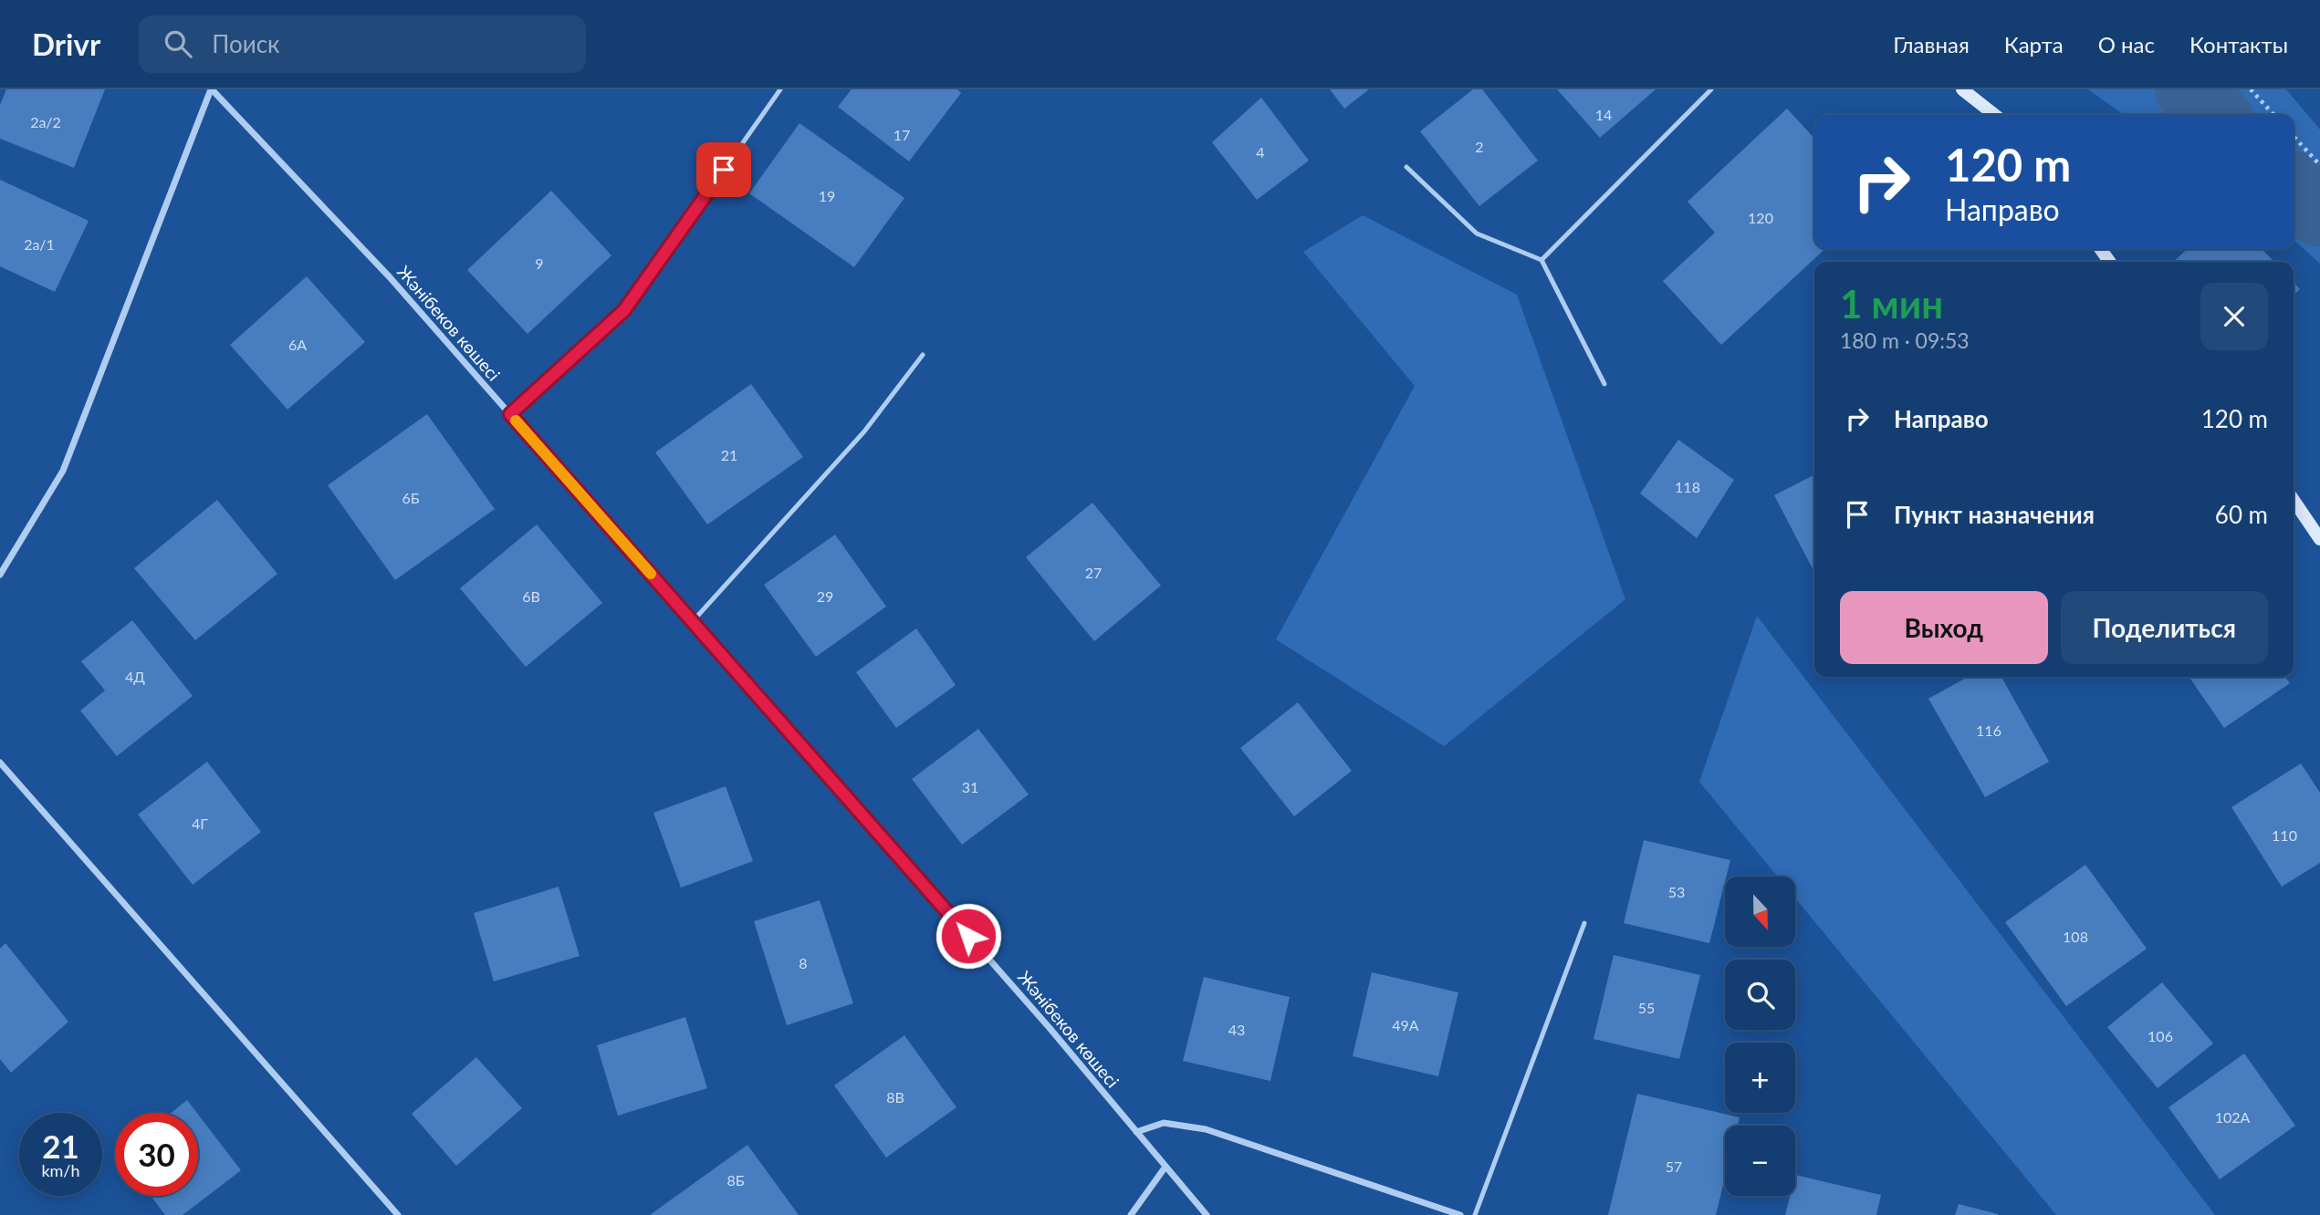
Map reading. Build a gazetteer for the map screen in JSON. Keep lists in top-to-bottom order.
{
  "streets": {
    "street": ["Жәнібеков көшесі"]
  },
  "house_numbers": [
    "14",
    "2а/2",
    "17",
    "2",
    "4",
    "19",
    "120",
    "2а/1",
    "9",
    "6А",
    "21",
    "118",
    "6Б",
    "27",
    "6В",
    "29",
    "4Д",
    "116",
    "31",
    "4Г",
    "110",
    "53",
    "108",
    "8",
    "55",
    "49А",
    "43",
    "106",
    "8В",
    "102А",
    "57",
    "8Б"
  ],
  "north": "bottom",
  "page": {
    "header": "Drivr",
    "search": "Поиск",
    "nav": [
      "Главная",
      "Карта",
      "О нас",
      "Контакты"
    ],
    "turn": ["120 m", "Направо"],
    "heading": ["1 мин", "180 m · 09:53"],
    "list": [
      {
        "name": "Направо",
        "value": "120 m"
      },
      {
        "name": "Пункт назначения",
        "value": "60 m"
      }
    ],
    "buttons": ["Выход", "Поделиться"],
    "map_buttons": ["+", "−"],
    "speed": "21 km/h",
    "limit": "30"
  }
}
